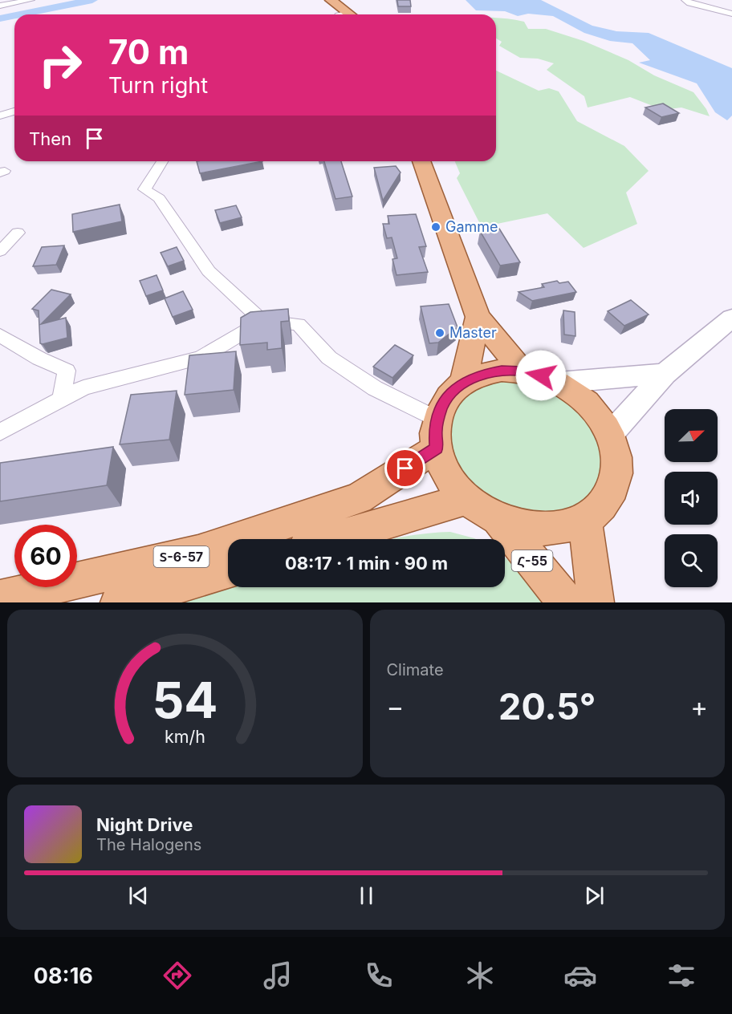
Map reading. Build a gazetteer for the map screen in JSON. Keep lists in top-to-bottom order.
{
  "streets": {
    "main road": ["Տ-6-57", "Հ-55"]
  },
  "crossings": [
    ["Տ-6-57", "Հ-55"]
  ],
  "places": ["Gamme", "Master"],
  "north": "top right",
  "page": {
    "turn": ["70 m", "Turn right"],
    "then": "Then",
    "limit": "60",
    "trip": "08:17 · 1 min · 90 m",
    "tile": "Climate",
    "heat": ["−", "20.5°", "+"],
    "song": ["Night Drive", "The Halogens"],
    "tabs": "08:16",
    "gauge": ["54", "km/h"]
  }
}
